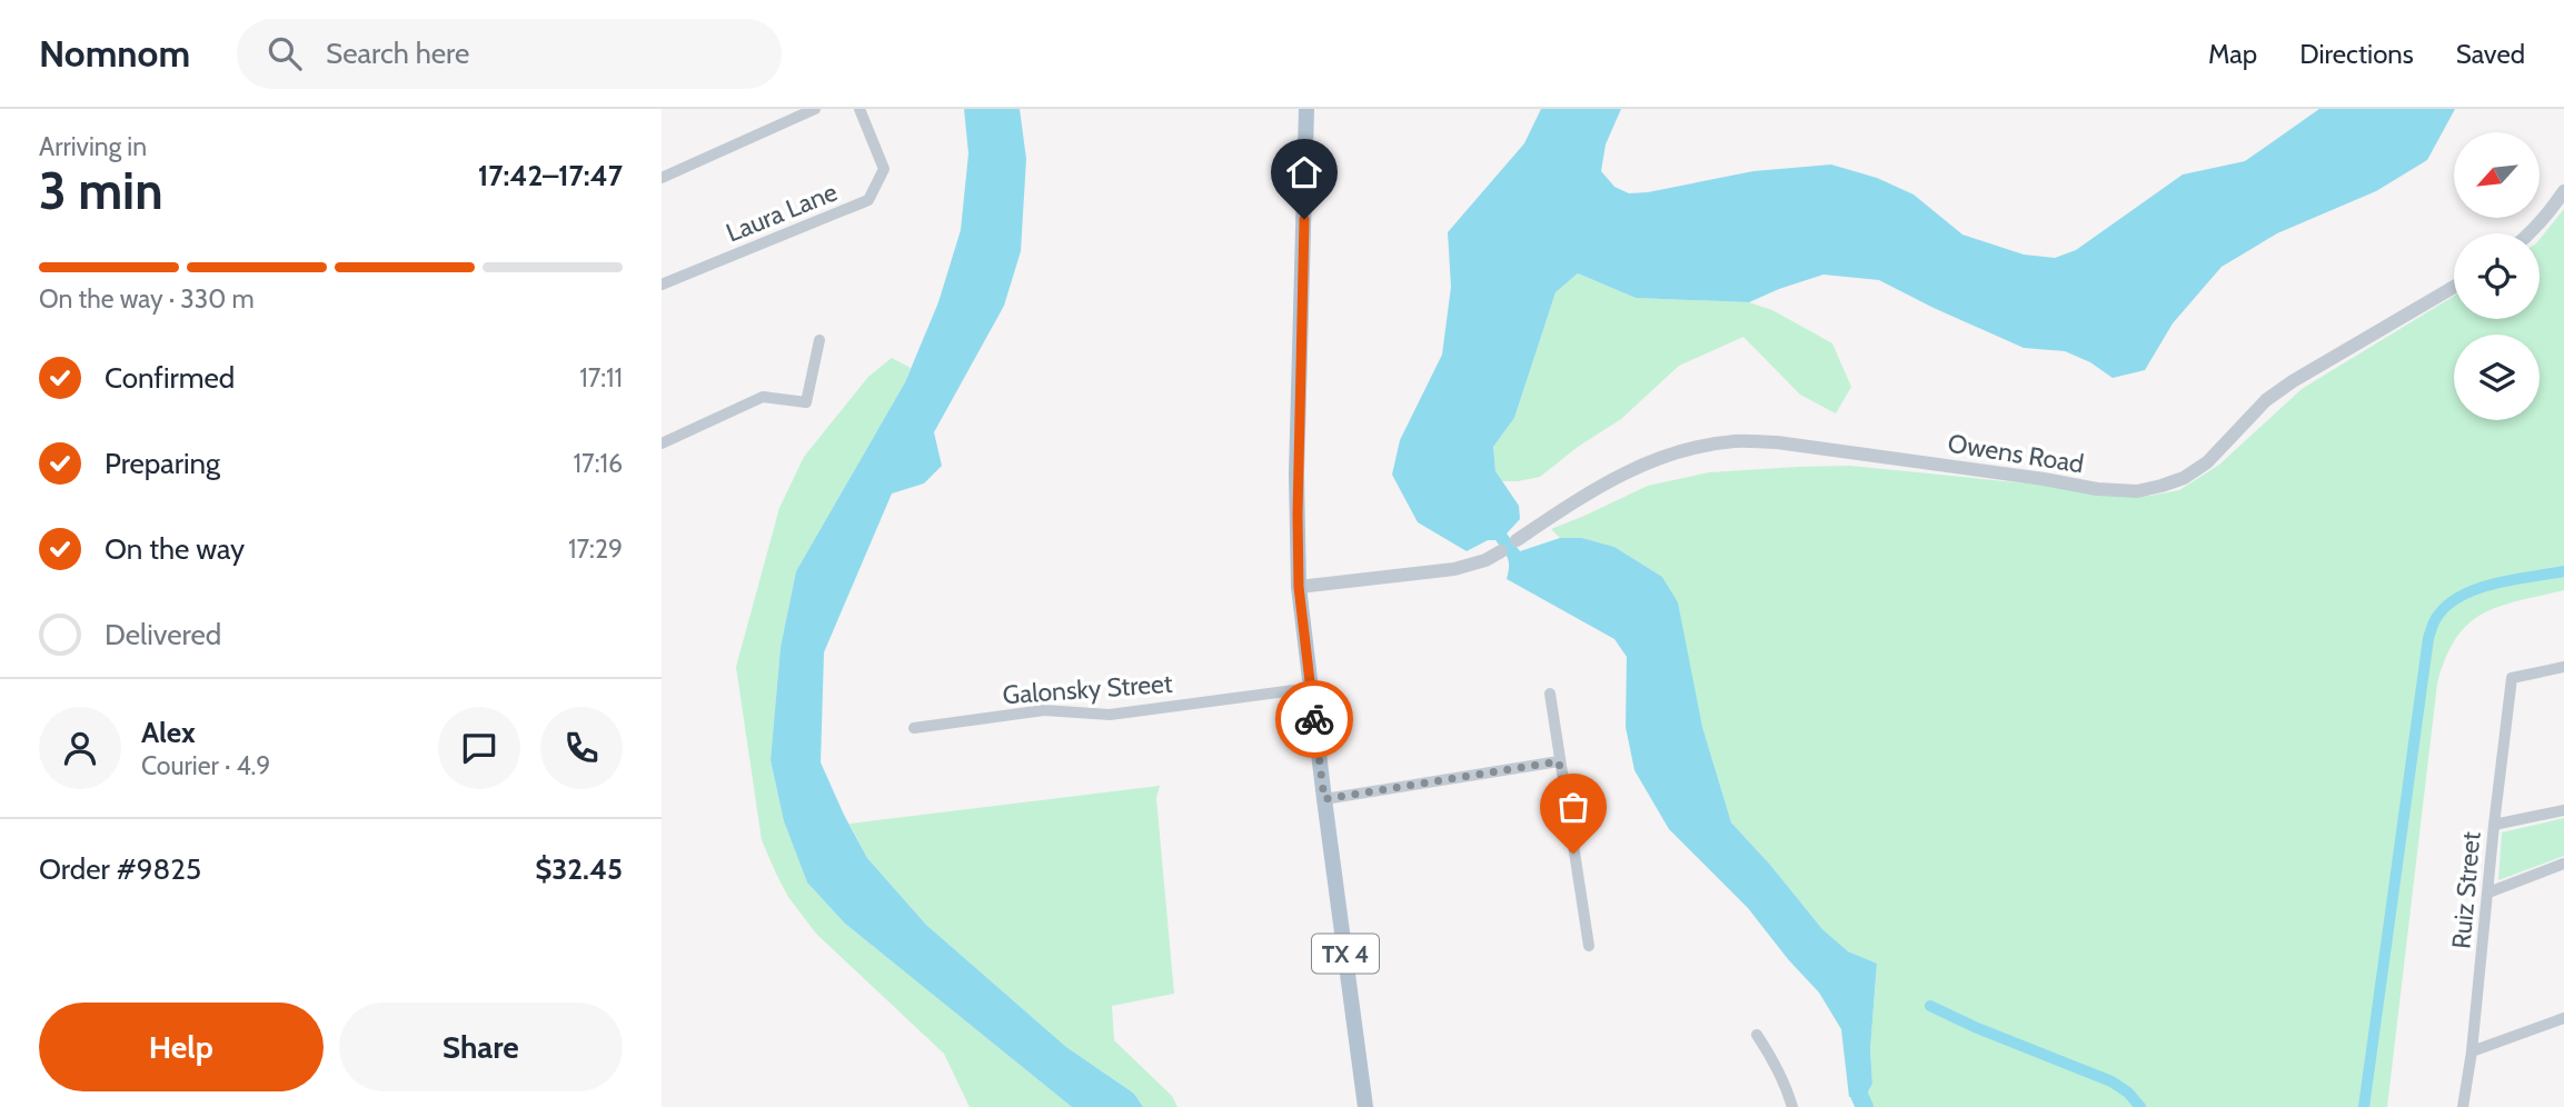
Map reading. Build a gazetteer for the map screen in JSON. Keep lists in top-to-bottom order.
{
  "streets": {
    "main road": ["TX 4"],
    "street": [
      "Laura Lane",
      "Owens Road",
      "Galonsky Street",
      "Ruiz Street"
    ]
  },
  "crossings": [
    ["Galonsky Street", "TX 4"]
  ],
  "north": "bottom left",
  "page": {
    "header": "Nomnom",
    "search": "Search here",
    "nav": ["Map", "Directions", "Saved"],
    "heading": ["3 min", "Arriving in", "17:42–17:47"],
    "panel": [
      "Alex",
      "Courier · 4.9",
      "Order #9825",
      "$32.45"
    ],
    "bar": "On the way · 330 m",
    "list": [
      ["Confirmed", "17:11"],
      ["Preparing", "17:16"],
      ["On the way", "17:29"],
      "Delivered"
    ],
    "buttons": ["Help", "Share"]
  }
}
